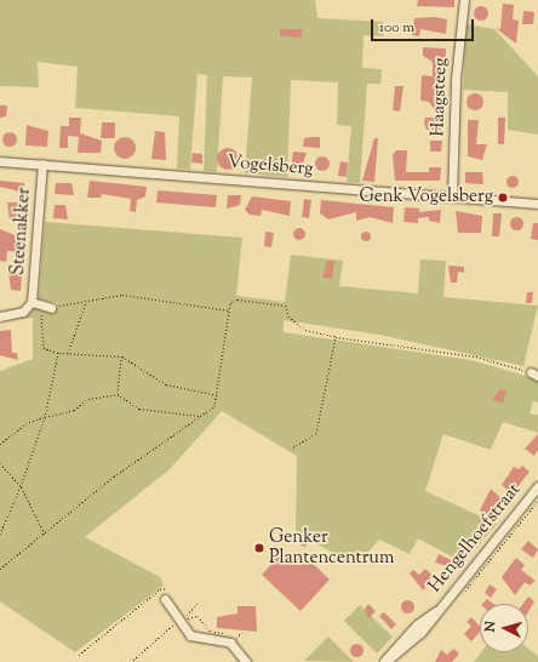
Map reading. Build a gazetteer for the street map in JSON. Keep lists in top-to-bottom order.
{
  "streets": {
    "street": [
      "Haagsteeg",
      "Vogelsberg",
      "Steenakker",
      "Hengelhoefstraat"
    ]
  },
  "crossings": [
    ["Haagsteeg", "Vogelsberg"],
    ["Vogelsberg", "Steenakker"]
  ],
  "places": ["Genk Vogelsberg", "Genker Plantencentrum"],
  "scale_bar": "100 m",
  "north": "left"
}
